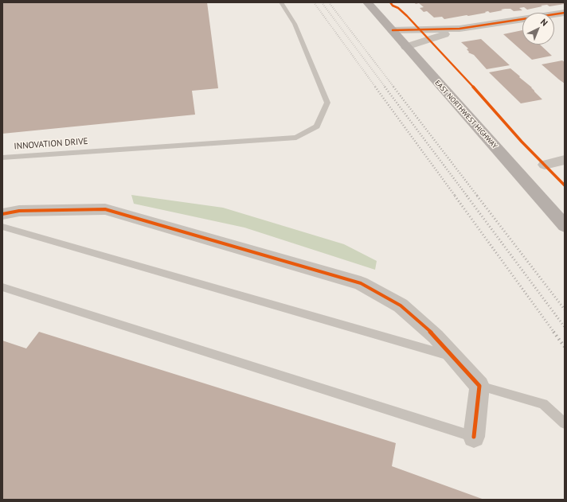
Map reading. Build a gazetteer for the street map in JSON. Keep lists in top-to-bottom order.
{
  "streets": {
    "main road": ["EAST NORTHWEST HIGHWAY"],
    "lane": ["INNOVATION DRIVE"]
  },
  "north": "top right"
}
